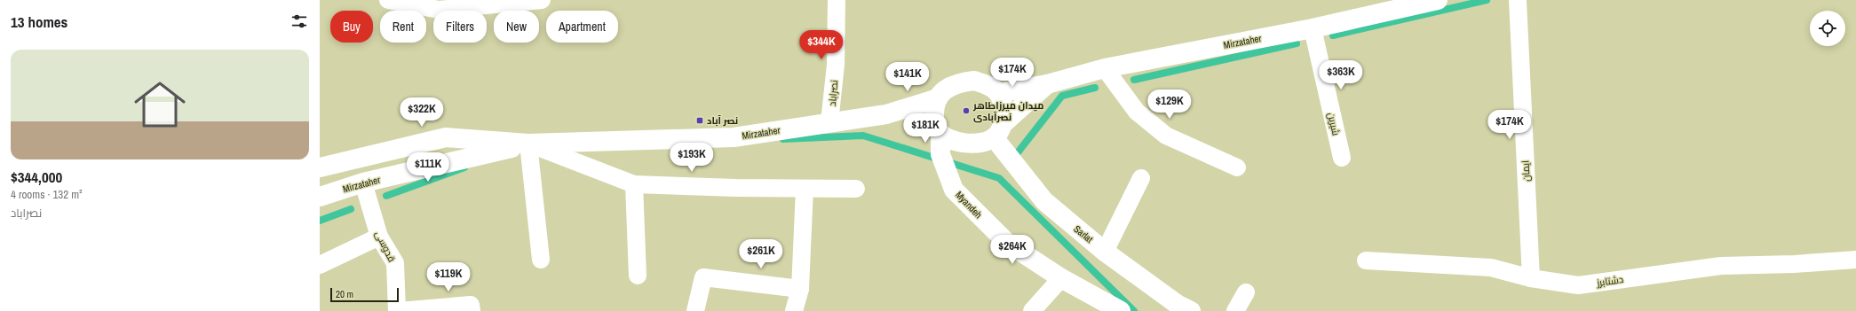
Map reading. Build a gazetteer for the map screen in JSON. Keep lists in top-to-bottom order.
{
  "streets": {
    "main road": ["Mirzataher", "Myandeh", "Sarlat"],
    "street": [
      "نصراباد",
      "شیرین",
      "ایمان",
      "قدوسی",
      "دشتابرز"
    ]
  },
  "crossings": [
    ["Mirzataher", "نصراباد"],
    ["Mirzataher", "شیرین"],
    ["Mirzataher", "Myandeh"],
    ["Mirzataher", "Sarlat"],
    ["Mirzataher", "قدوسی"],
    ["ایمان", "دشتابرز"],
    ["Myandeh", "Sarlat"]
  ],
  "places": {
    "other": ["میدان میرزاطاهر نصرآبادی"],
    "transit": ["نصر آباد"]
  },
  "scale_bar": "20 m",
  "page": {
    "heading": "13 homes",
    "chip": [
      "Buy",
      "Rent",
      "Filters",
      "New",
      "Apartment"
    ],
    "price": [
      "$344K",
      "$174K",
      "$363K",
      "$141K",
      "$129K",
      "$322K",
      "$174K",
      "$181K",
      "$193K",
      "$111K",
      "$264K",
      "$261K",
      "$119K"
    ],
    "list": [
      {
        "name": "$344,000",
        "note": "4 rooms · 132 m² · نصراباد"
      }
    ],
    "scale": "20 m"
  }
}
